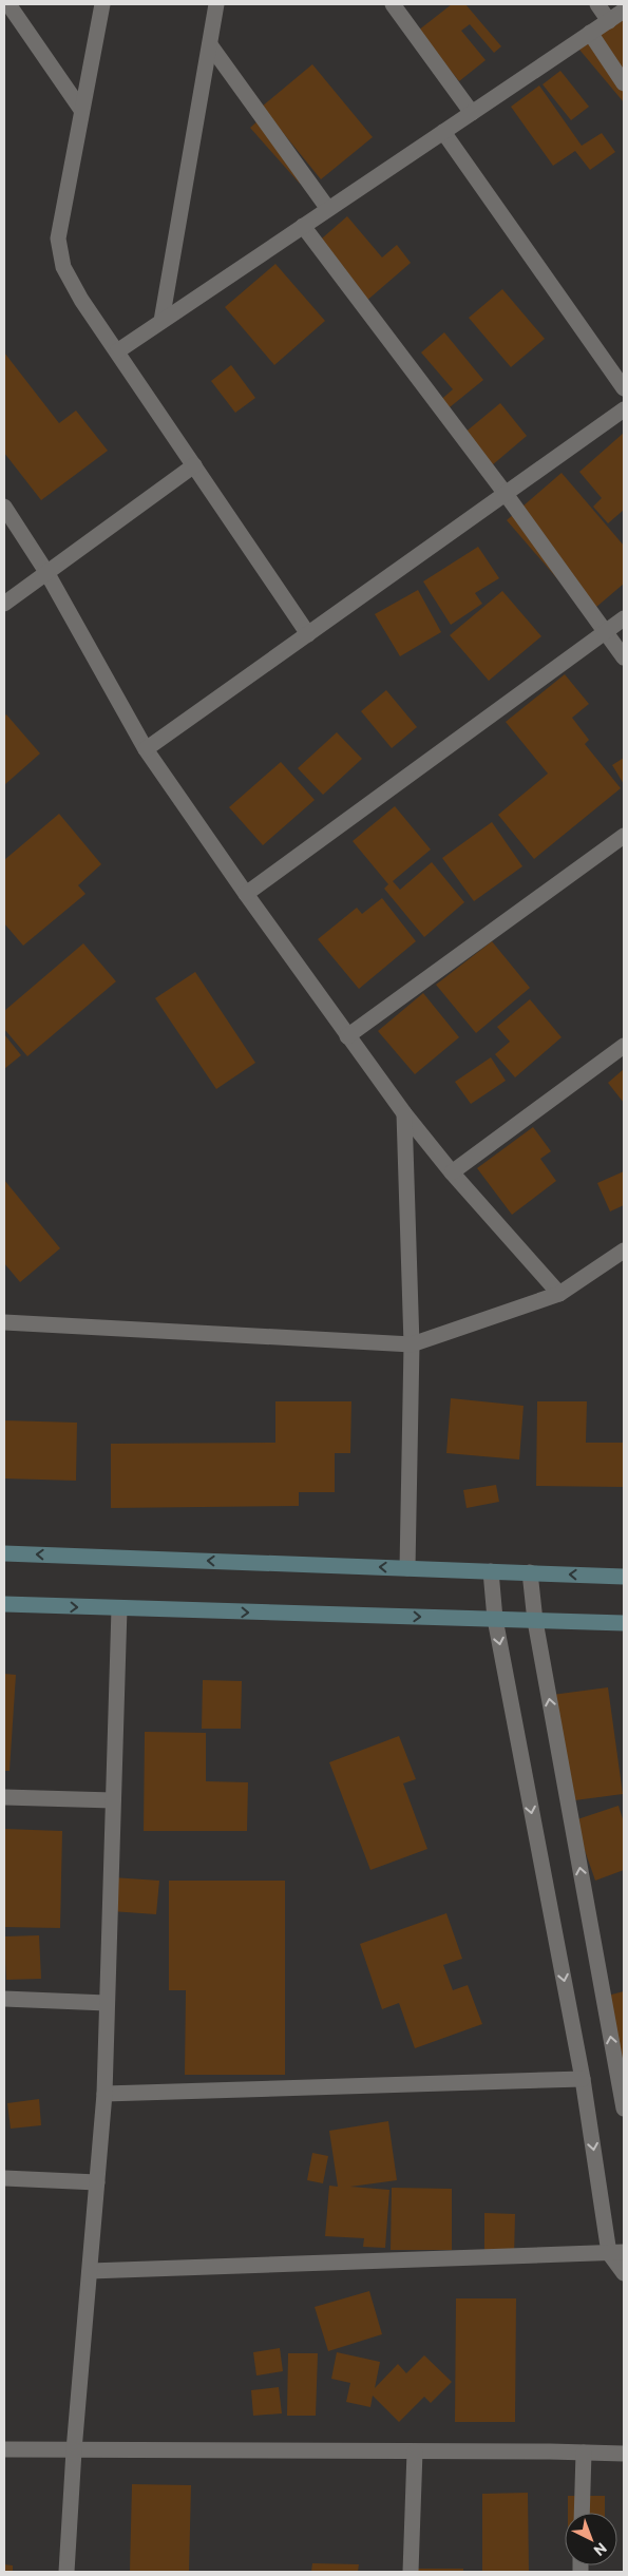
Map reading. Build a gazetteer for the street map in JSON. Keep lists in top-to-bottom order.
{
  "north": "bottom right"
}
